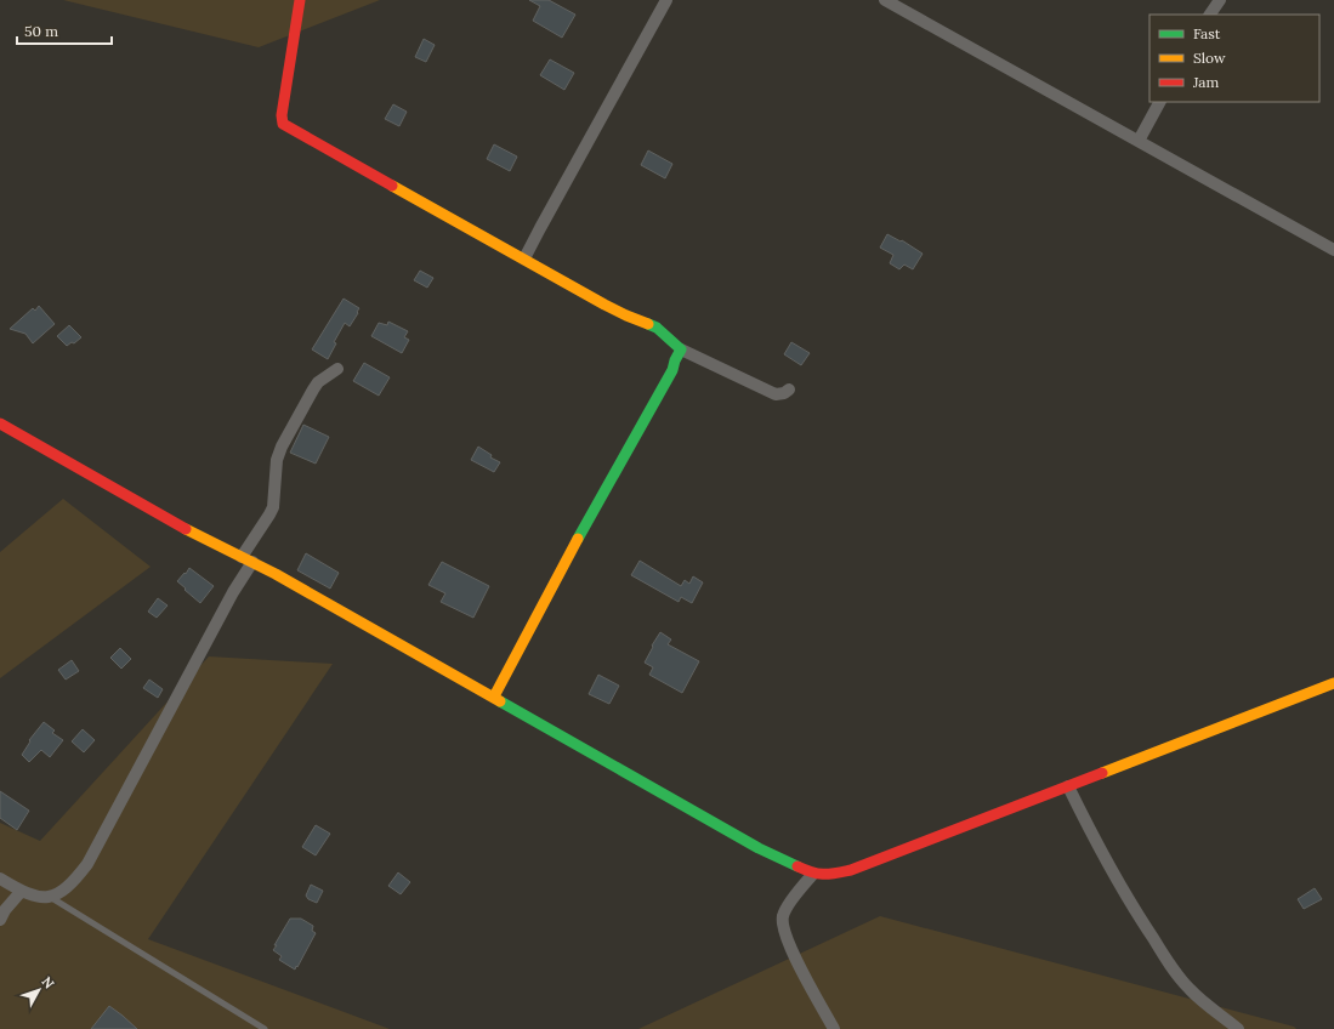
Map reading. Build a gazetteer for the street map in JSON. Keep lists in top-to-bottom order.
{
  "legend": ["Fast", "Slow", "Jam"],
  "scale_bar": "50 m",
  "north": "top right"
}
